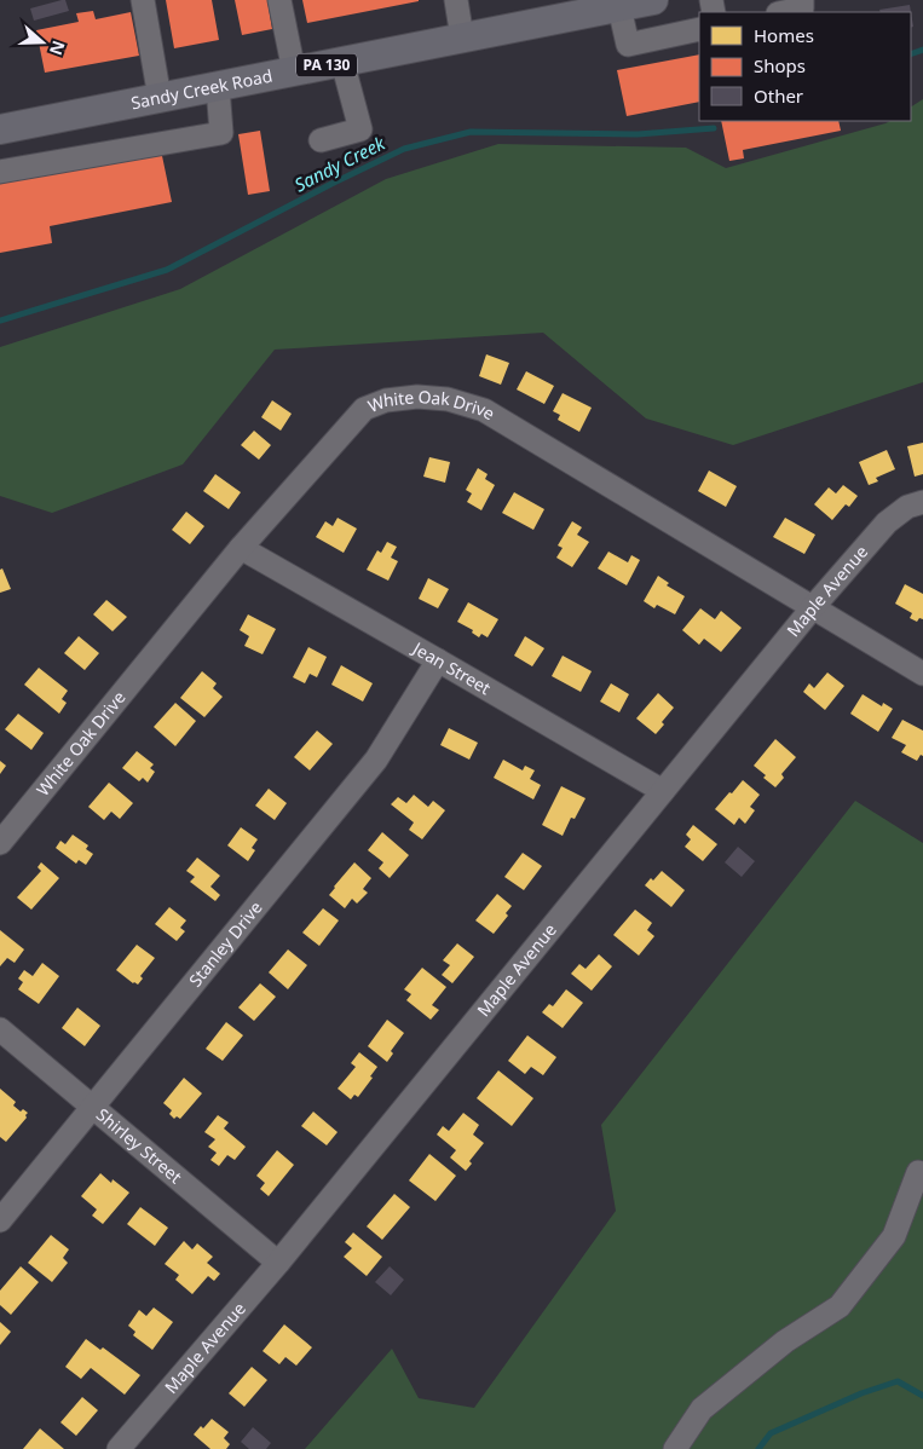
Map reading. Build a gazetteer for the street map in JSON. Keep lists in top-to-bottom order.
{
  "streets": {
    "main road": ["PA 130", "Sandy Creek Road"],
    "street": [
      "White Oak Drive",
      "Maple Avenue",
      "Jean Street",
      "Stanley Drive",
      "Shirley Street"
    ]
  },
  "crossings": [
    ["White Oak Drive", "Maple Avenue"],
    ["White Oak Drive", "Jean Street"],
    ["Maple Avenue", "Jean Street"],
    ["Maple Avenue", "Shirley Street"],
    ["Jean Street", "Stanley Drive"],
    ["Stanley Drive", "Shirley Street"]
  ],
  "water": ["Sandy Creek"],
  "legend": ["Homes", "Shops", "Other"],
  "north": "right"
}
